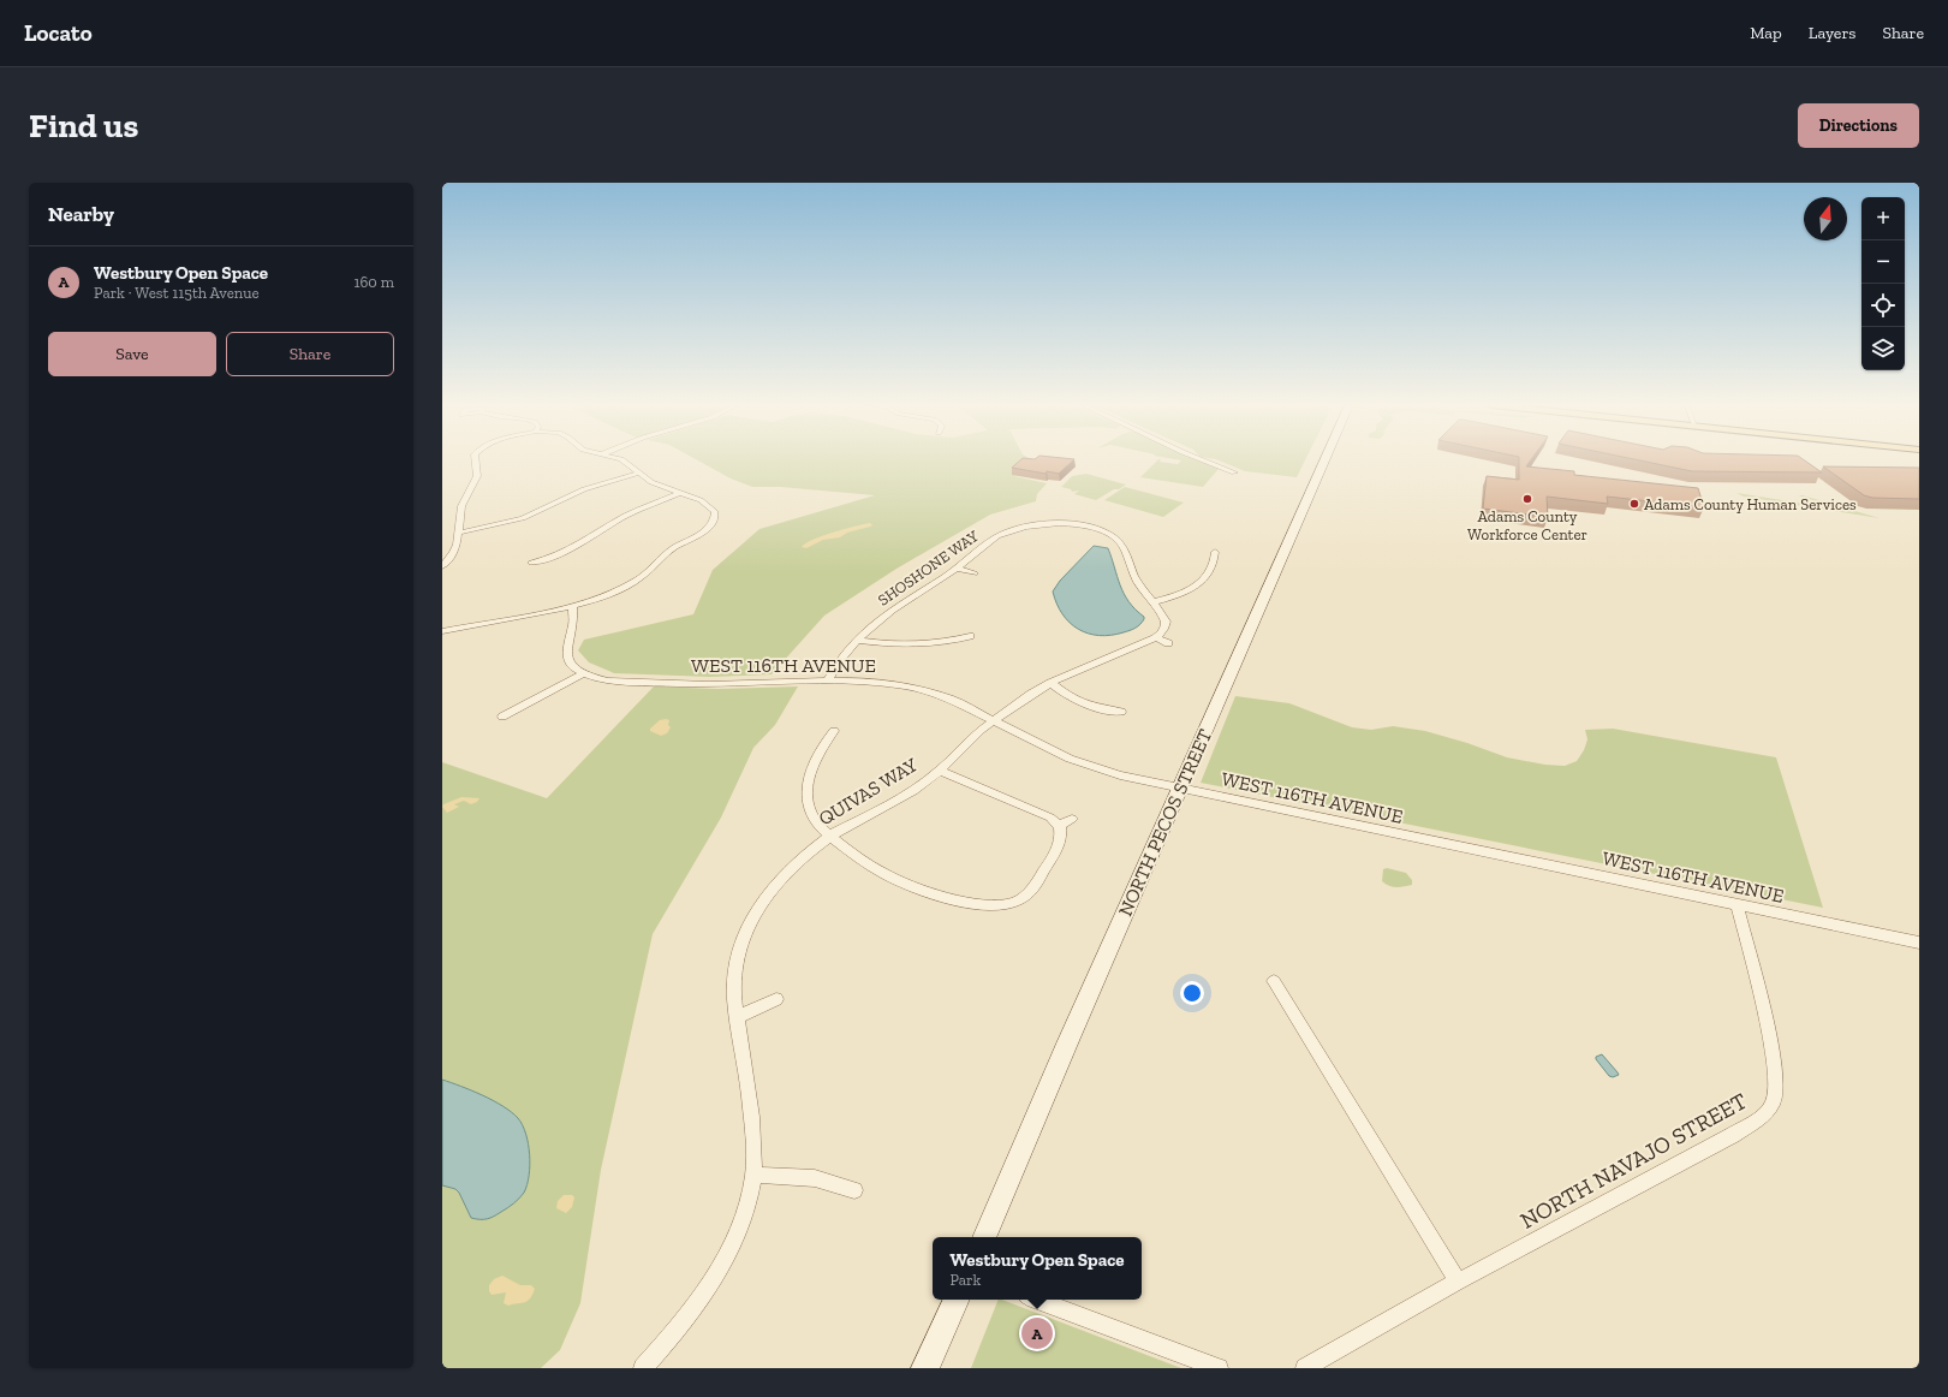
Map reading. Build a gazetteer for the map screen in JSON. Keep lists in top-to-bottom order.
{
  "streets": {
    "street": [
      "SHOSHONE WAY",
      "WEST 116TH AVENUE",
      "QUIVAS WAY",
      "NORTH PECOS STREET",
      "NORTH NAVAJO STREET"
    ]
  },
  "crossings": [
    ["SHOSHONE WAY", "WEST 116TH AVENUE"],
    ["WEST 116TH AVENUE", "QUIVAS WAY"],
    ["WEST 116TH AVENUE", "NORTH PECOS STREET"],
    ["WEST 116TH AVENUE", "NORTH NAVAJO STREET"]
  ],
  "places": ["Adams County Workforce Center", "Adams County Human Services"],
  "north": "top",
  "page": {
    "header": "Locato",
    "nav": ["Map", "Layers", "Share"],
    "buttons": [
      "Directions",
      ["Save", "Share"]
    ],
    "title": "Find us",
    "heading": "Nearby",
    "map_buttons": ["+", "−"],
    "list": [
      {
        "mark": "A",
        "name": "Westbury Open Space",
        "note": "Park · West 115th Avenue",
        "value": "160 m"
      }
    ],
    "popup": ["Westbury Open Space", "Park"],
    "pins": "A"
  }
}
